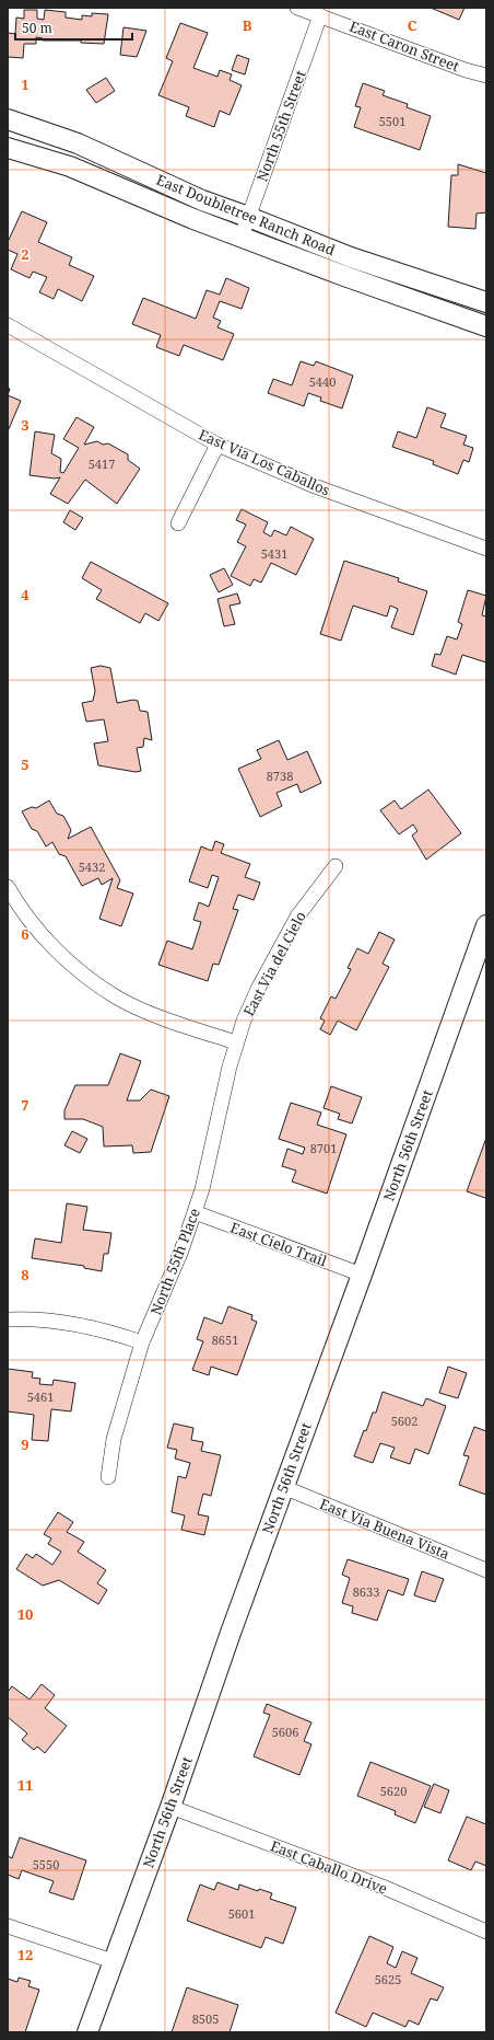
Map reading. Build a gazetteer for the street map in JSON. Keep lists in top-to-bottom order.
{
  "streets": {
    "street": [
      "East Caron Street",
      "North 55th Street",
      "East Doubletree Ranch Road",
      "East Via Los Caballos",
      "East Via del Cielo",
      "North 56th Street",
      "East Cielo Trail",
      "North 55th Place",
      "East Via Buena Vista",
      "East Caballo Drive"
    ]
  },
  "crossings": [
    ["East Caron Street", "North 55th Street"],
    ["North 55th Street", "East Doubletree Ranch Road"],
    ["East Via del Cielo", "North 55th Place"],
    ["North 56th Street", "East Cielo Trail"],
    ["North 56th Street", "East Via Buena Vista"],
    ["North 56th Street", "East Caballo Drive"],
    ["East Cielo Trail", "North 55th Place"]
  ],
  "house_numbers": [
    "5501",
    "5440",
    "5417",
    "5431",
    "8738",
    "5432",
    "8701",
    "8651",
    "5461",
    "5602",
    "8633",
    "5606",
    "5620",
    "5550",
    "5601",
    "5625",
    "8505"
  ],
  "scale_bar": "50 m",
  "grid": {
    "columns": ["B", "C"],
    "rows": [
      "1",
      "2",
      "3",
      "4",
      "5",
      "6",
      "7",
      "8",
      "9",
      "10",
      "11",
      "12"
    ]
  }
}
